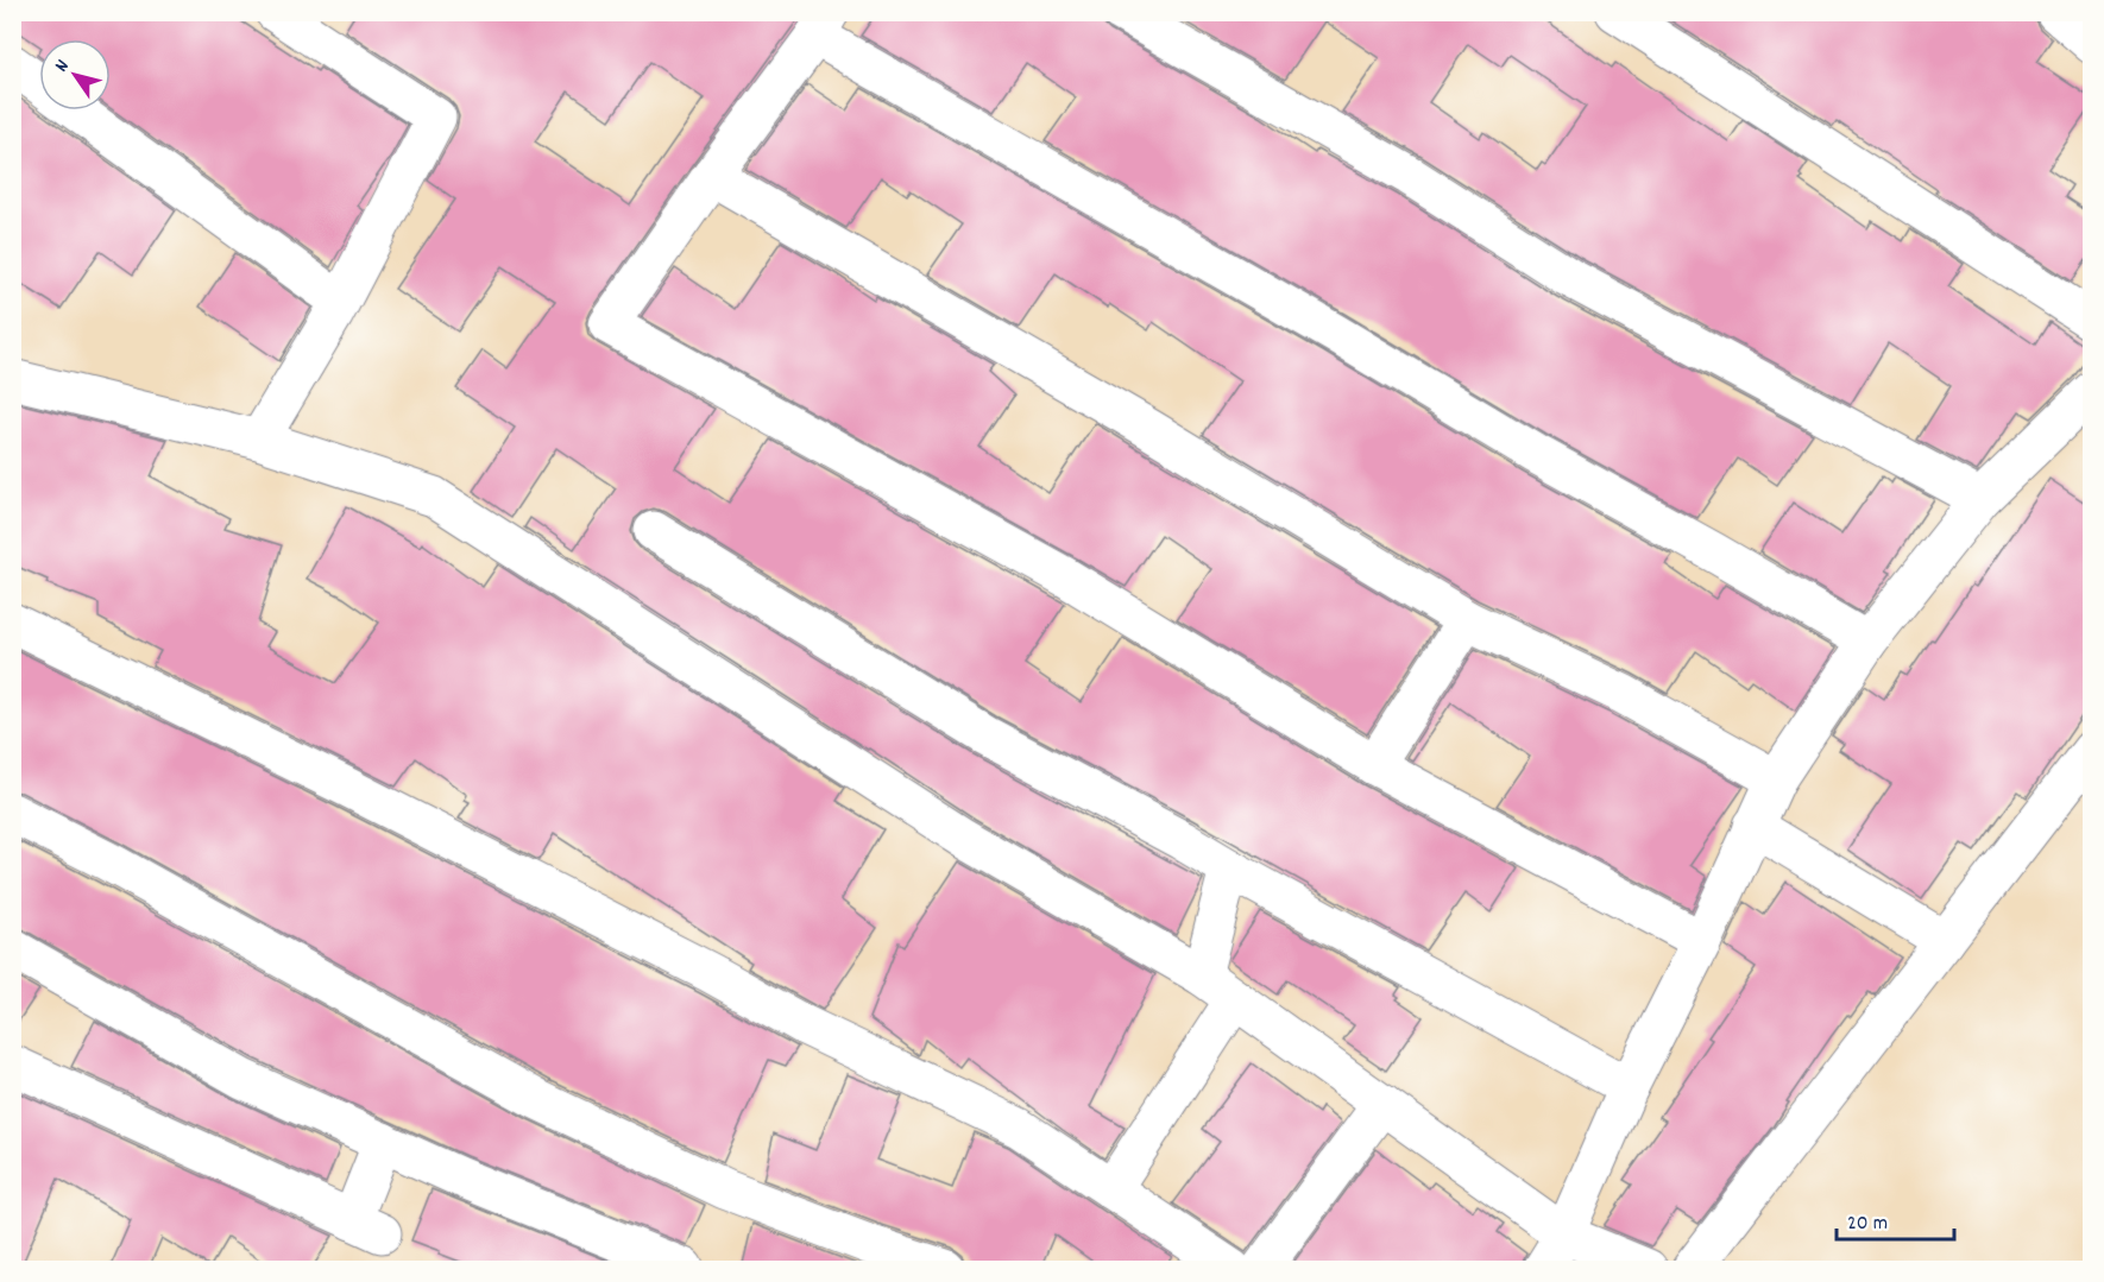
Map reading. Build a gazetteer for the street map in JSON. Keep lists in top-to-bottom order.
{
  "scale_bar": "20 m",
  "north": "top left"
}
